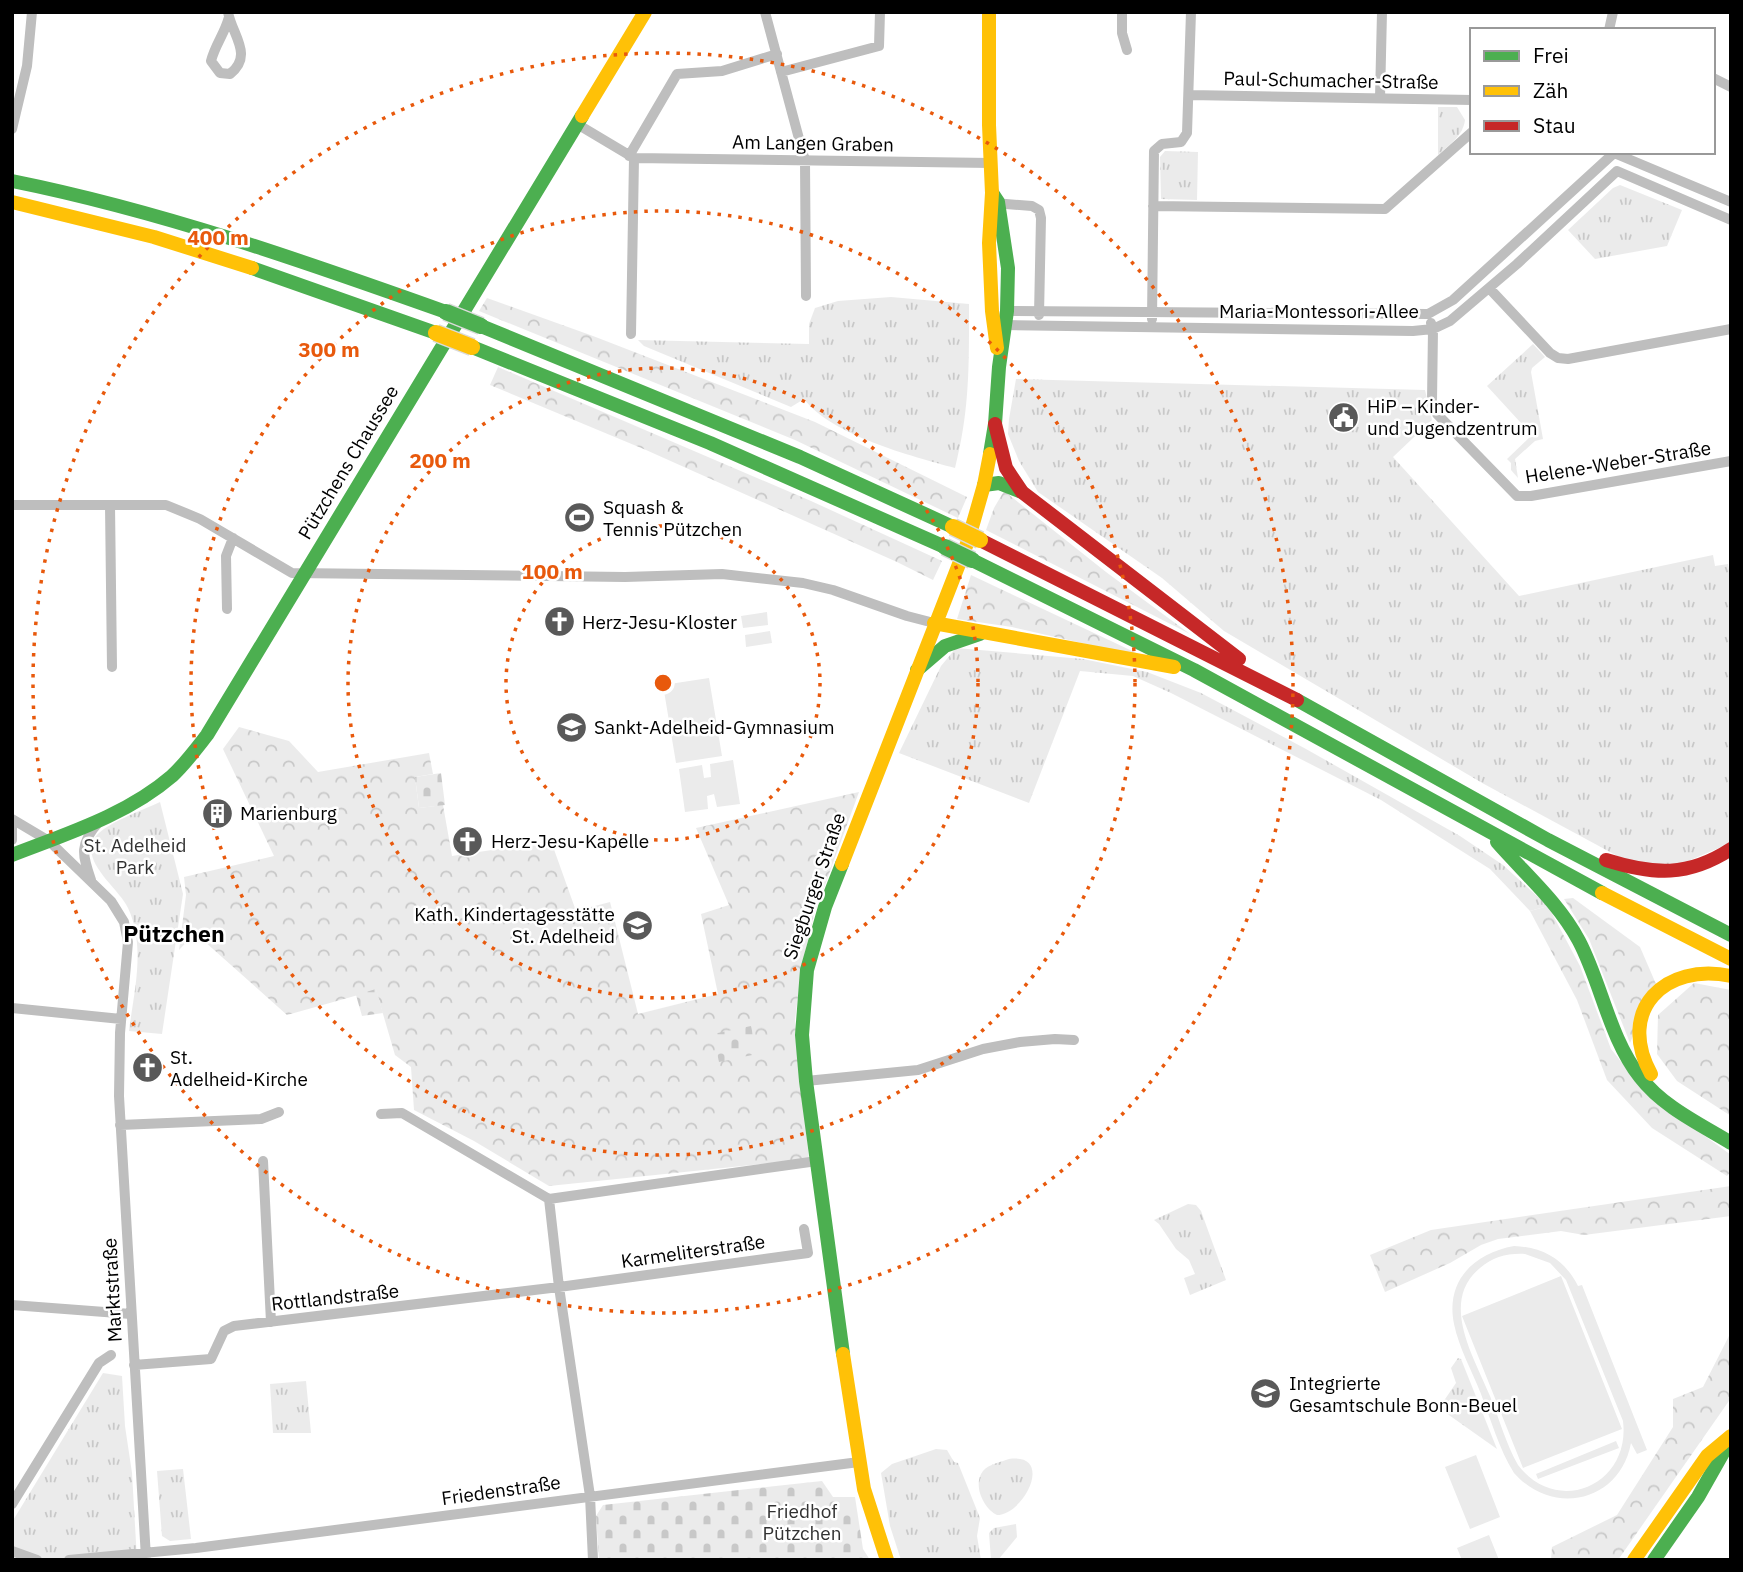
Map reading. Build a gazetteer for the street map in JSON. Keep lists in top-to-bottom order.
{
  "streets": {
    "main road": ["Pützchens Chaussee", "Siegburger Straße"],
    "street": [
      "Paul-Schumacher-Straße",
      "Am Langen Graben",
      "Maria-Montessori-Allee",
      "Helene-Weber-Straße",
      "Karmeliterstraße",
      "Marktstraße",
      "Rottlandstraße",
      "Friedenstraße"
    ]
  },
  "crossings": [
    ["Am Langen Graben", "Siegburger Straße"],
    ["Maria-Montessori-Allee", "Helene-Weber-Straße"],
    ["Maria-Montessori-Allee", "Siegburger Straße"],
    ["Pützchens Chaussee", "Marktstraße"],
    ["Siegburger Straße", "Friedenstraße"],
    ["Karmeliterstraße", "Rottlandstraße"],
    ["Marktstraße", "Rottlandstraße"],
    ["Marktstraße", "Friedenstraße"]
  ],
  "districts": ["Pützchen"],
  "parks": ["St. Adelheid Park", "Friedhof Pützchen"],
  "places": {
    "public building": ["HiP – Kinder- und Jugendzentrum"],
    "sports": ["Squash & Tennis Pützchen"],
    "church": ["Herz-Jesu-Kloster", "Herz-Jesu-Kapelle", "St. Adelheid-Kirche"],
    "school or university": ["Sankt-Adelheid-Gymnasium", "Kath. Kindertagesstätte St. Adelheid", "Integrierte Gesamtschule Bonn-Beuel"],
    "building": ["Marienburg"]
  },
  "legend": ["Frei", "Zäh", "Stau"],
  "rings": [
    "400 m",
    "300 m",
    "200 m",
    "100 m"
  ]
}
